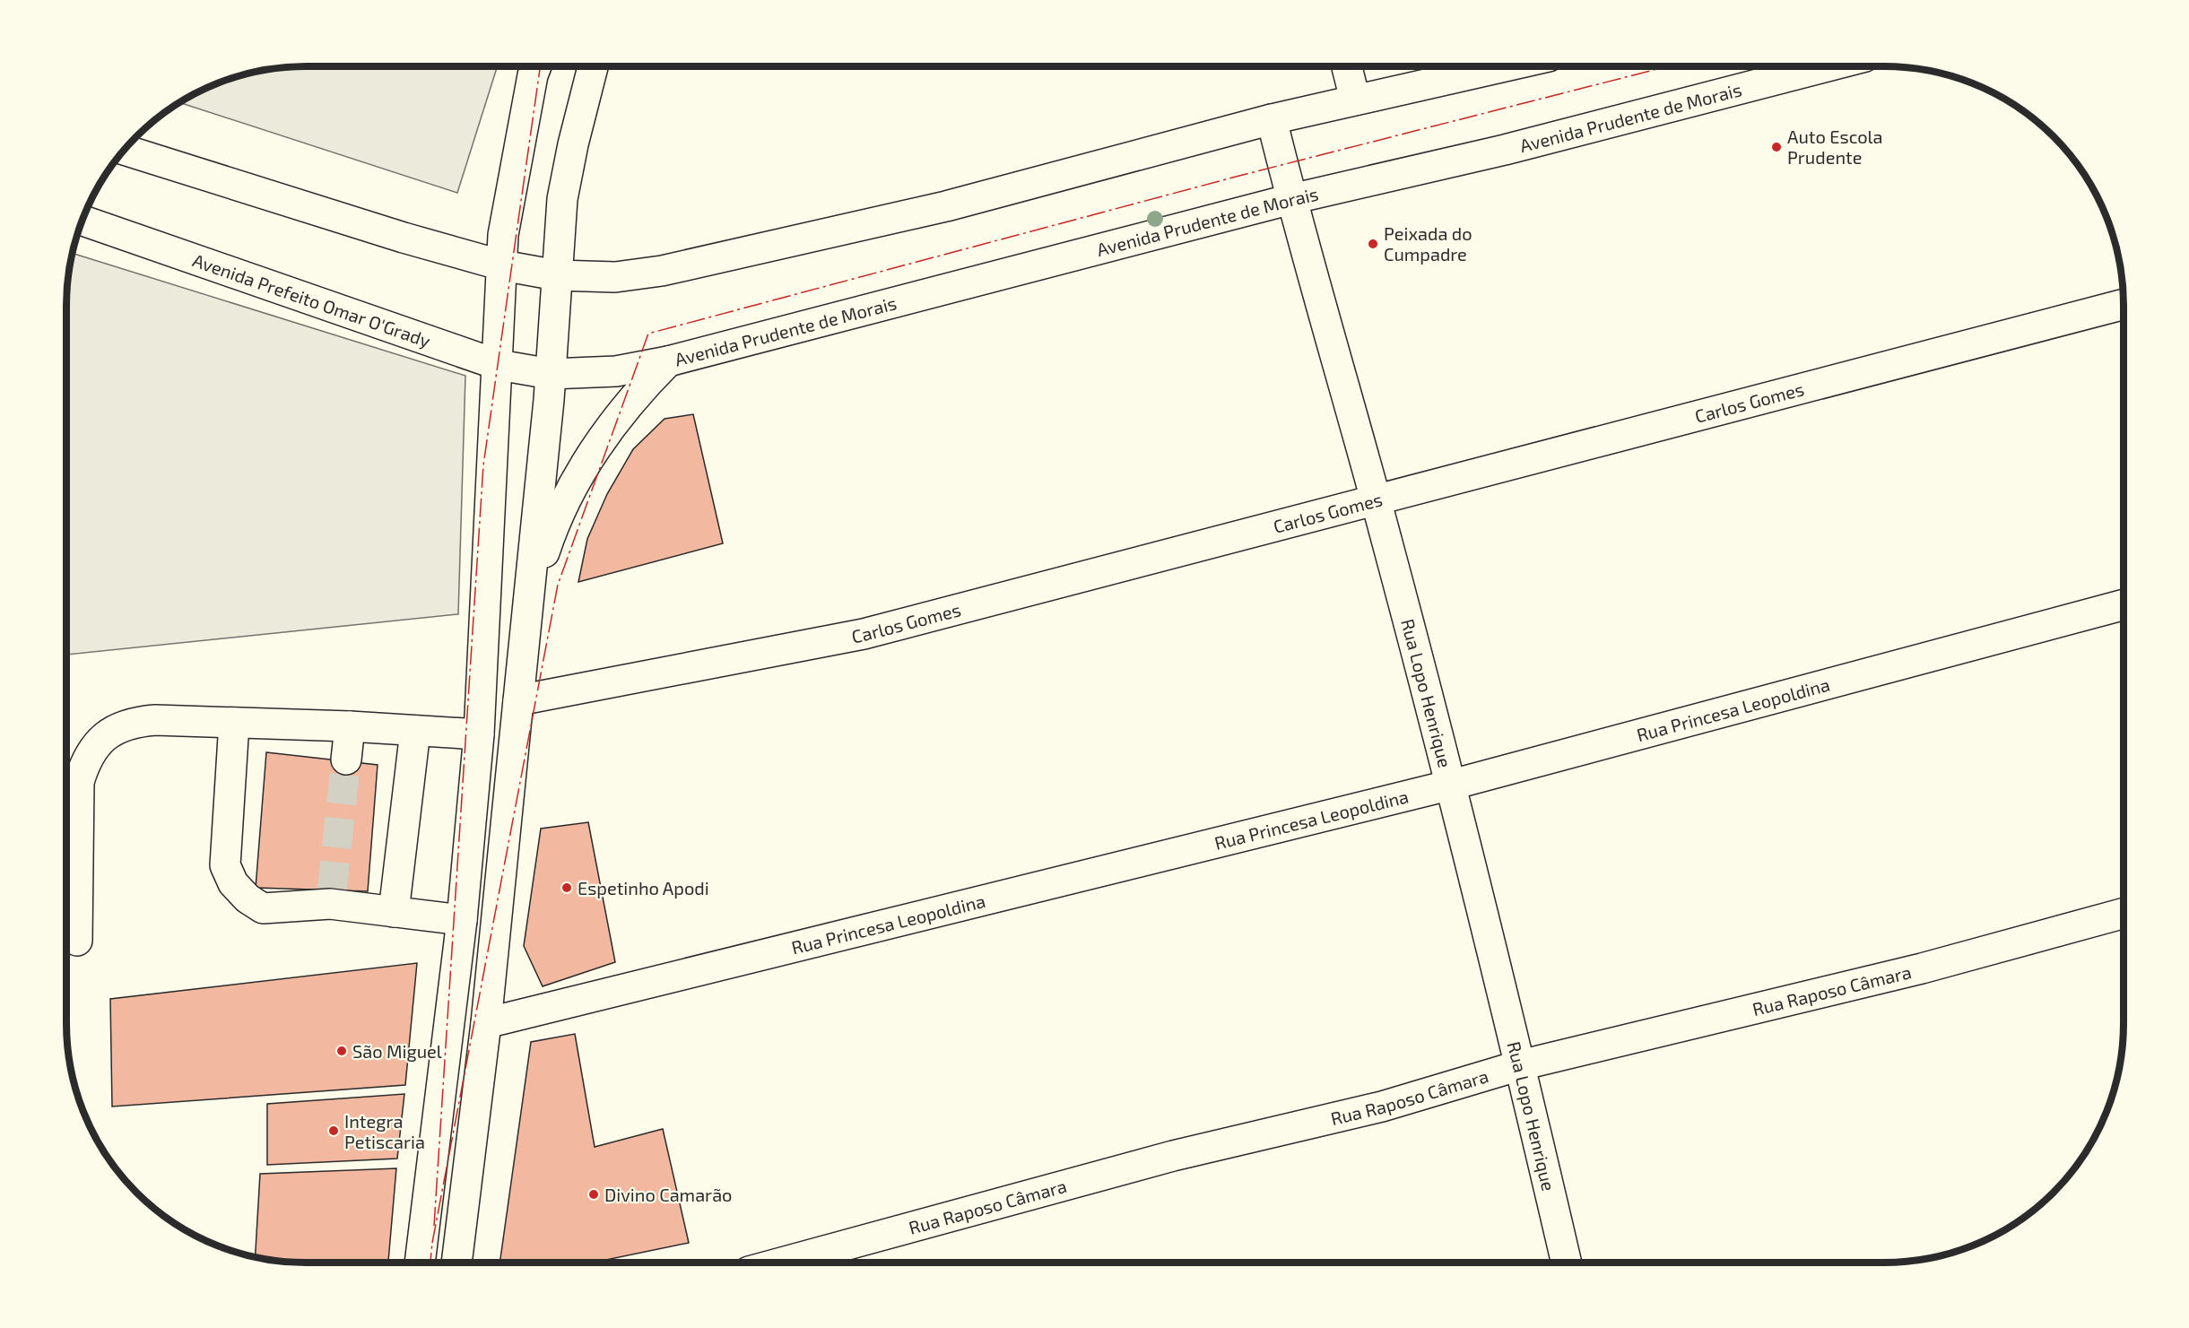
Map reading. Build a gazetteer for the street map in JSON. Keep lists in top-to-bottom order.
{
  "streets": {
    "main road": [
      "Avenida Prudente de Morais",
      "Avenida Prefeito Omar O'Grady",
      "Carlos Gomes",
      "Rua Lopo Henrique",
      "Rua Princesa Leopoldina",
      "Rua Raposo Câmara"
    ]
  },
  "crossings": [
    ["Avenida Prudente de Morais", "Avenida Prefeito Omar O'Grady"],
    ["Avenida Prudente de Morais", "Rua Lopo Henrique"],
    ["Carlos Gomes", "Rua Lopo Henrique"],
    ["Rua Lopo Henrique", "Rua Princesa Leopoldina"],
    ["Rua Lopo Henrique", "Rua Raposo Câmara"]
  ],
  "places": [
    "Auto Escola Prudente",
    "Peixada do Cumpadre",
    "Espetinho Apodi",
    "São Miguel",
    "Integra Petiscaria",
    "Divino Camarão"
  ]
}
